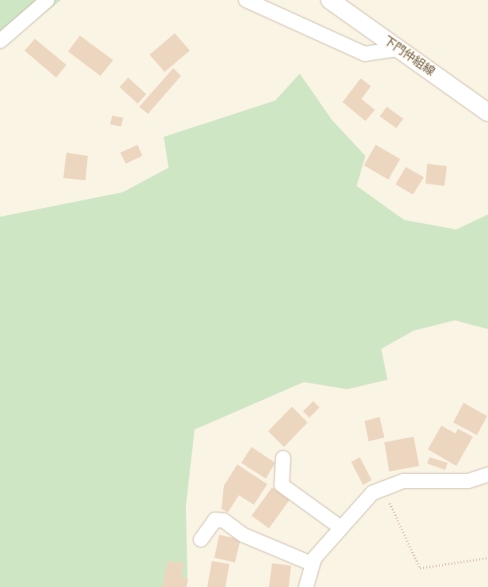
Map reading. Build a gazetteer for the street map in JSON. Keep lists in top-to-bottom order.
{
  "streets": {
    "street": ["下門仲組線"]
  }
}
